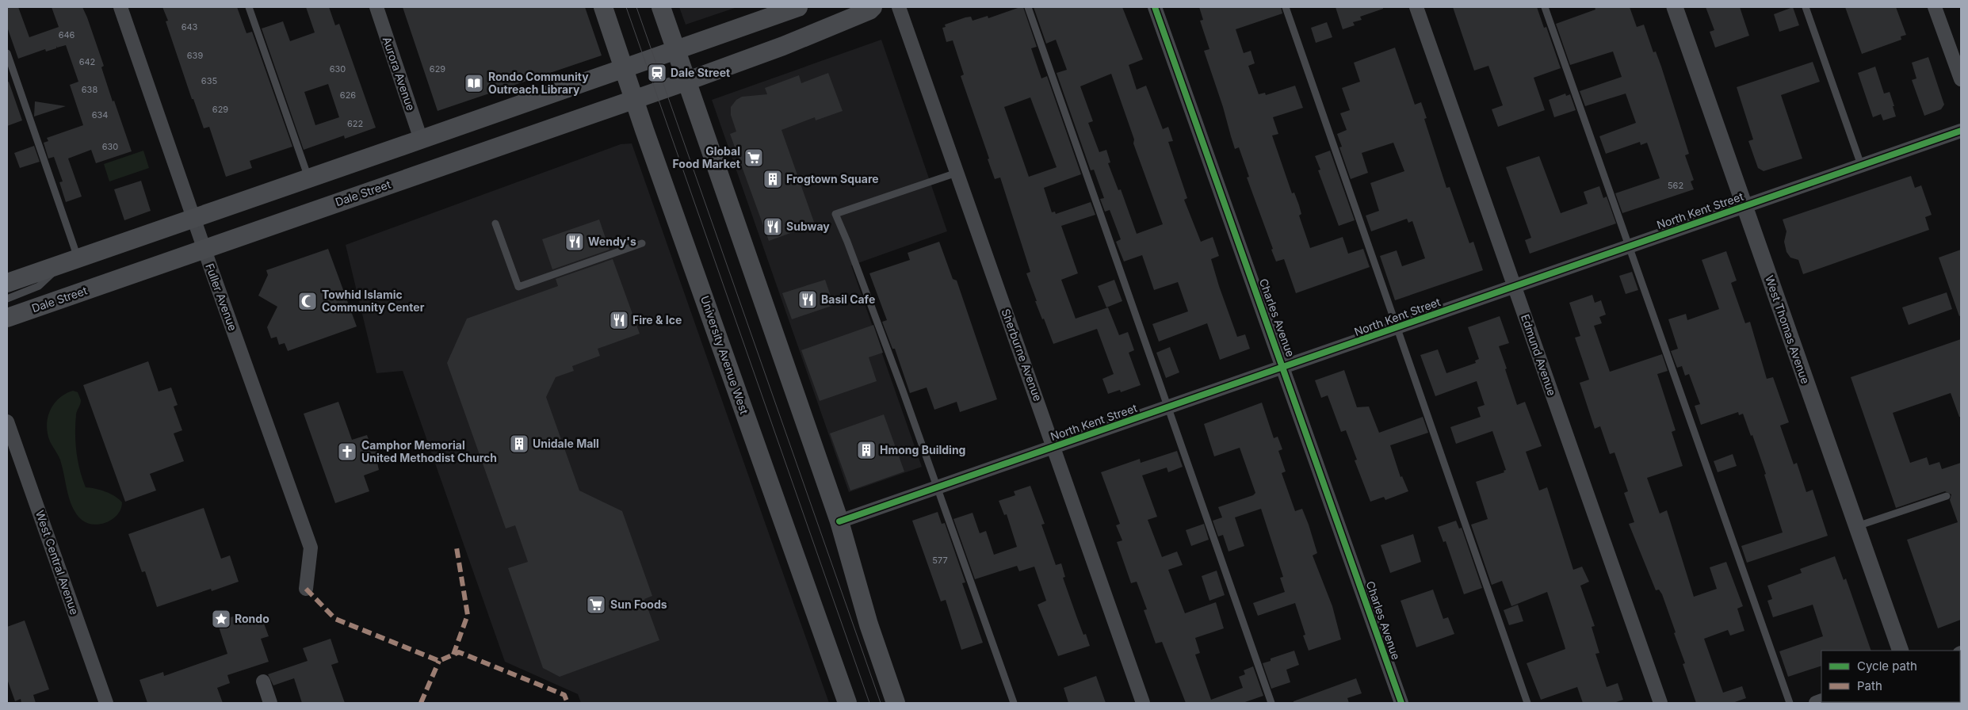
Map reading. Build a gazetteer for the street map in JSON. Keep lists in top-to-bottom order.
{
  "streets": {
    "main road": ["Dale Street", "University Avenue West"],
    "street": [
      "Aurora Avenue",
      "North Kent Street",
      "Fuller Avenue",
      "Charles Avenue",
      "West Thomas Avenue",
      "Sherburne Avenue",
      "Edmund Avenue",
      "West Central Avenue"
    ]
  },
  "crossings": [
    ["Dale Street", "Fuller Avenue"],
    ["Dale Street", "University Avenue West"],
    ["North Kent Street", "Charles Avenue"],
    ["North Kent Street", "West Thomas Avenue"],
    ["North Kent Street", "Sherburne Avenue"],
    ["North Kent Street", "Edmund Avenue"]
  ],
  "places": {
    "station": ["Dale Street"],
    "library": ["Rondo Community Outreach Library"],
    "supermarket": ["Global Food Market", "Sun Foods"],
    "building": ["Frogtown Square", "Unidale Mall", "Hmong Building"],
    "restaurant": [
      "Subway",
      "Wendy's",
      "Basil Cafe",
      "Fire & Ice"
    ],
    "mosque": ["Towhid Islamic Community Center"],
    "church": ["Camphor Memorial United Methodist Church"],
    "place": ["Rondo"]
  },
  "house_numbers": [
    "643",
    "646",
    "639",
    "642",
    "630",
    "629",
    "635",
    "638",
    "626",
    "629",
    "634",
    "622",
    "630",
    "562",
    "577"
  ],
  "legend": ["Cycle path", "Path"]
}
